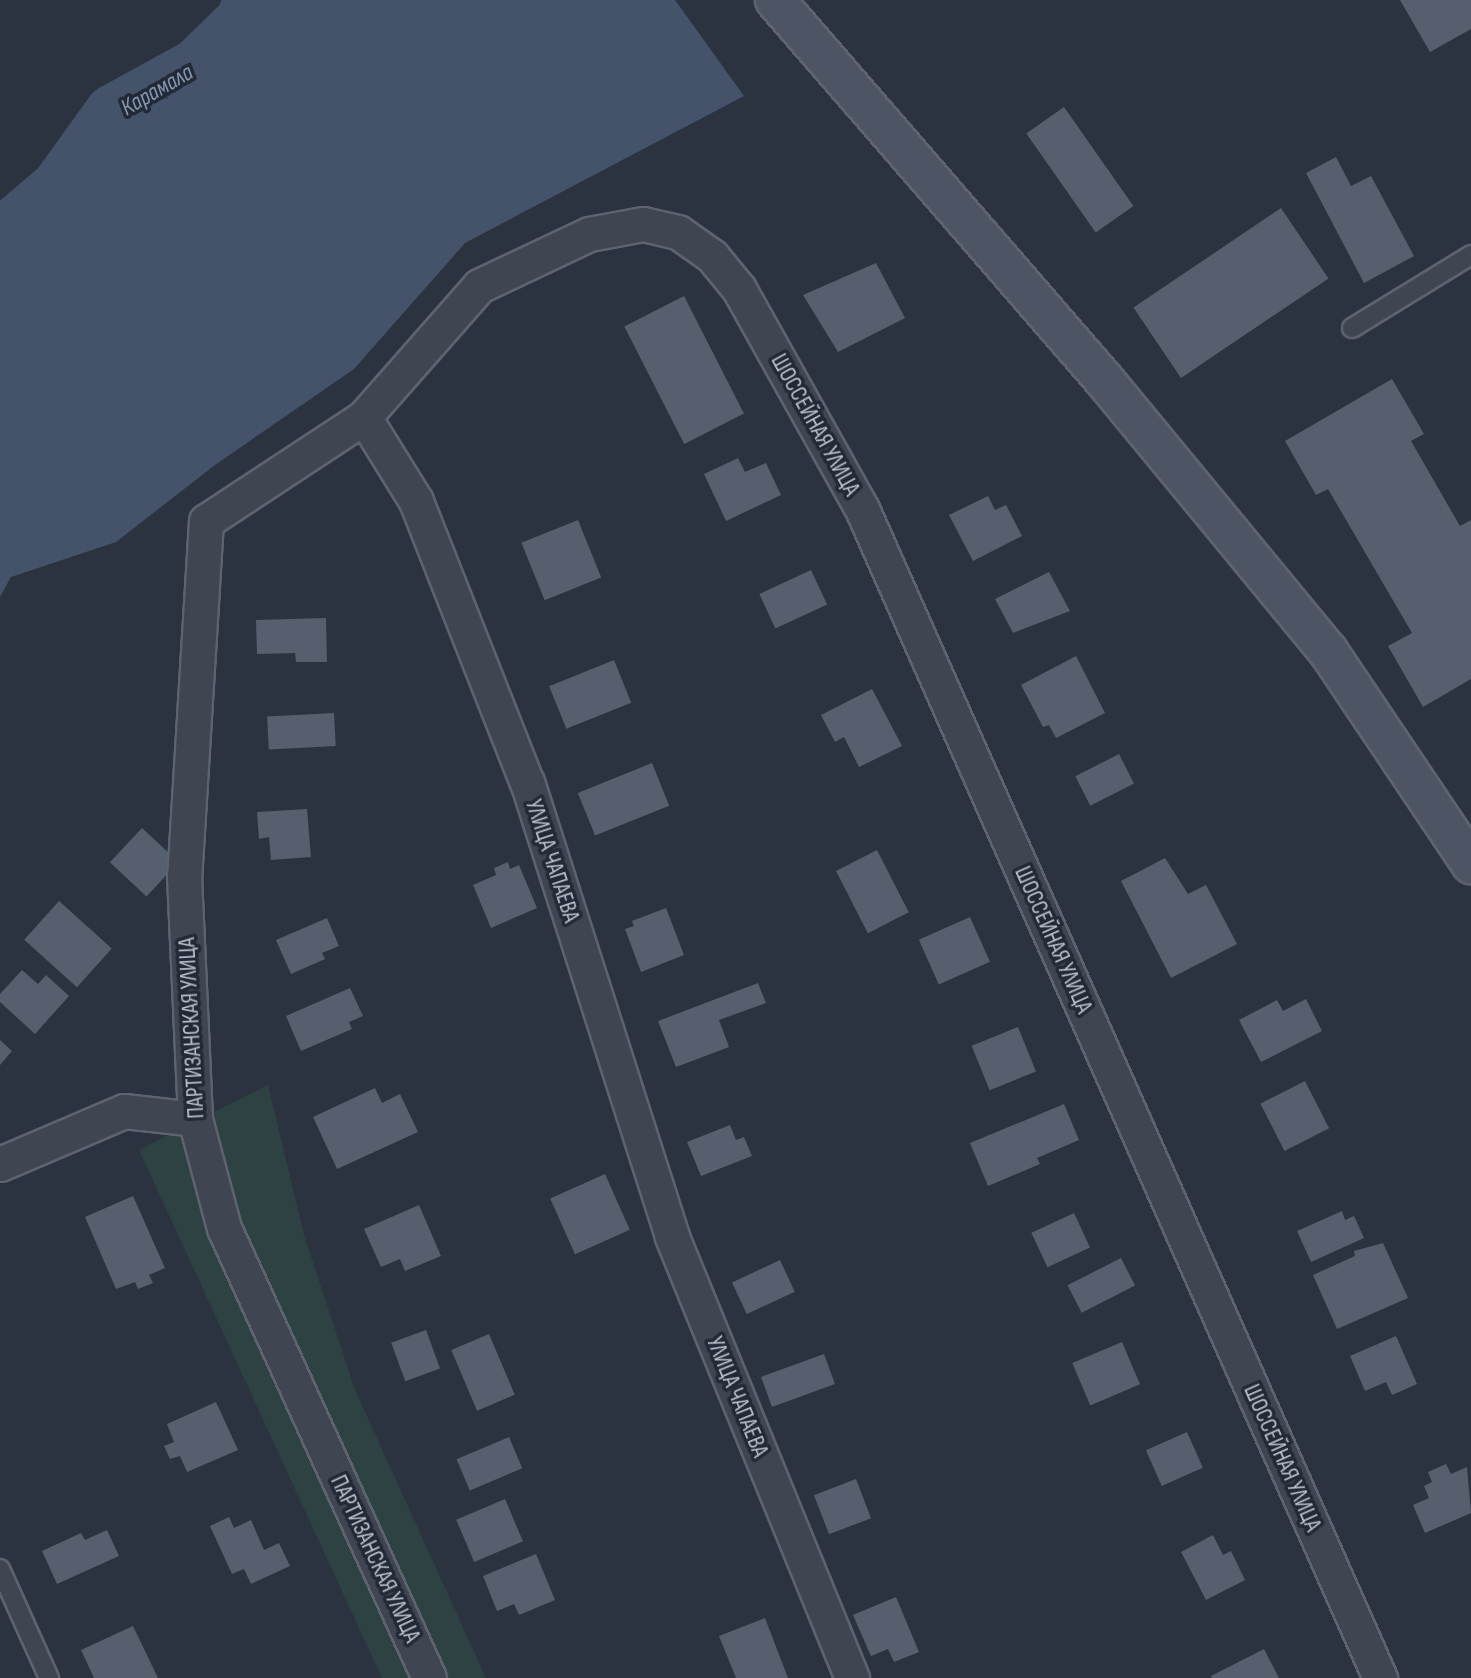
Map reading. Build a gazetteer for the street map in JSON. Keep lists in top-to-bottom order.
{
  "streets": {
    "street": ["ШОССЕЙНАЯ УЛИЦА", "УЛИЦА ЧАПАЕВА", "ПАРТИЗАНСКАЯ УЛИЦА"]
  },
  "crossings": [
    ["ШОССЕЙНАЯ УЛИЦА", "УЛИЦА ЧАПАЕВА"],
    ["ШОССЕЙНАЯ УЛИЦА", "ПАРТИЗАНСКАЯ УЛИЦА"],
    ["УЛИЦА ЧАПАЕВА", "ПАРТИЗАНСКАЯ УЛИЦА"]
  ],
  "water": ["Карамала"]
}
